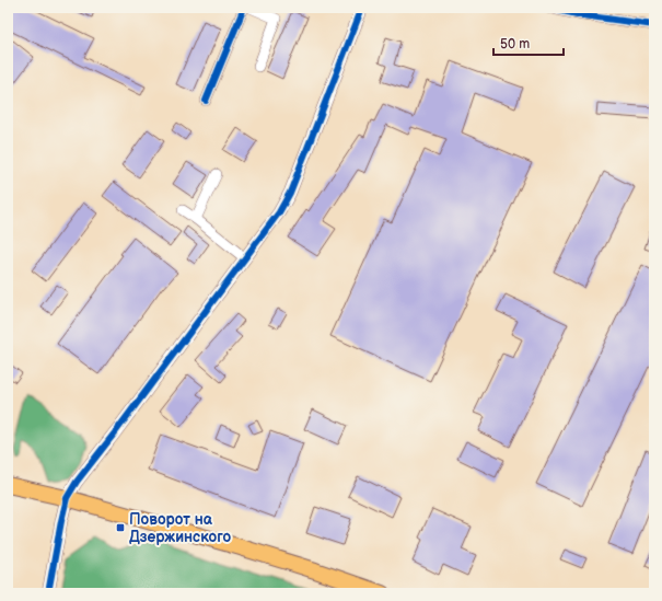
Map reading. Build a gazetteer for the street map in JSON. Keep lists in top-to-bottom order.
{
  "places": {
    "transit": ["Поворот на Дзержинского"]
  },
  "scale_bar": "50 m"
}
